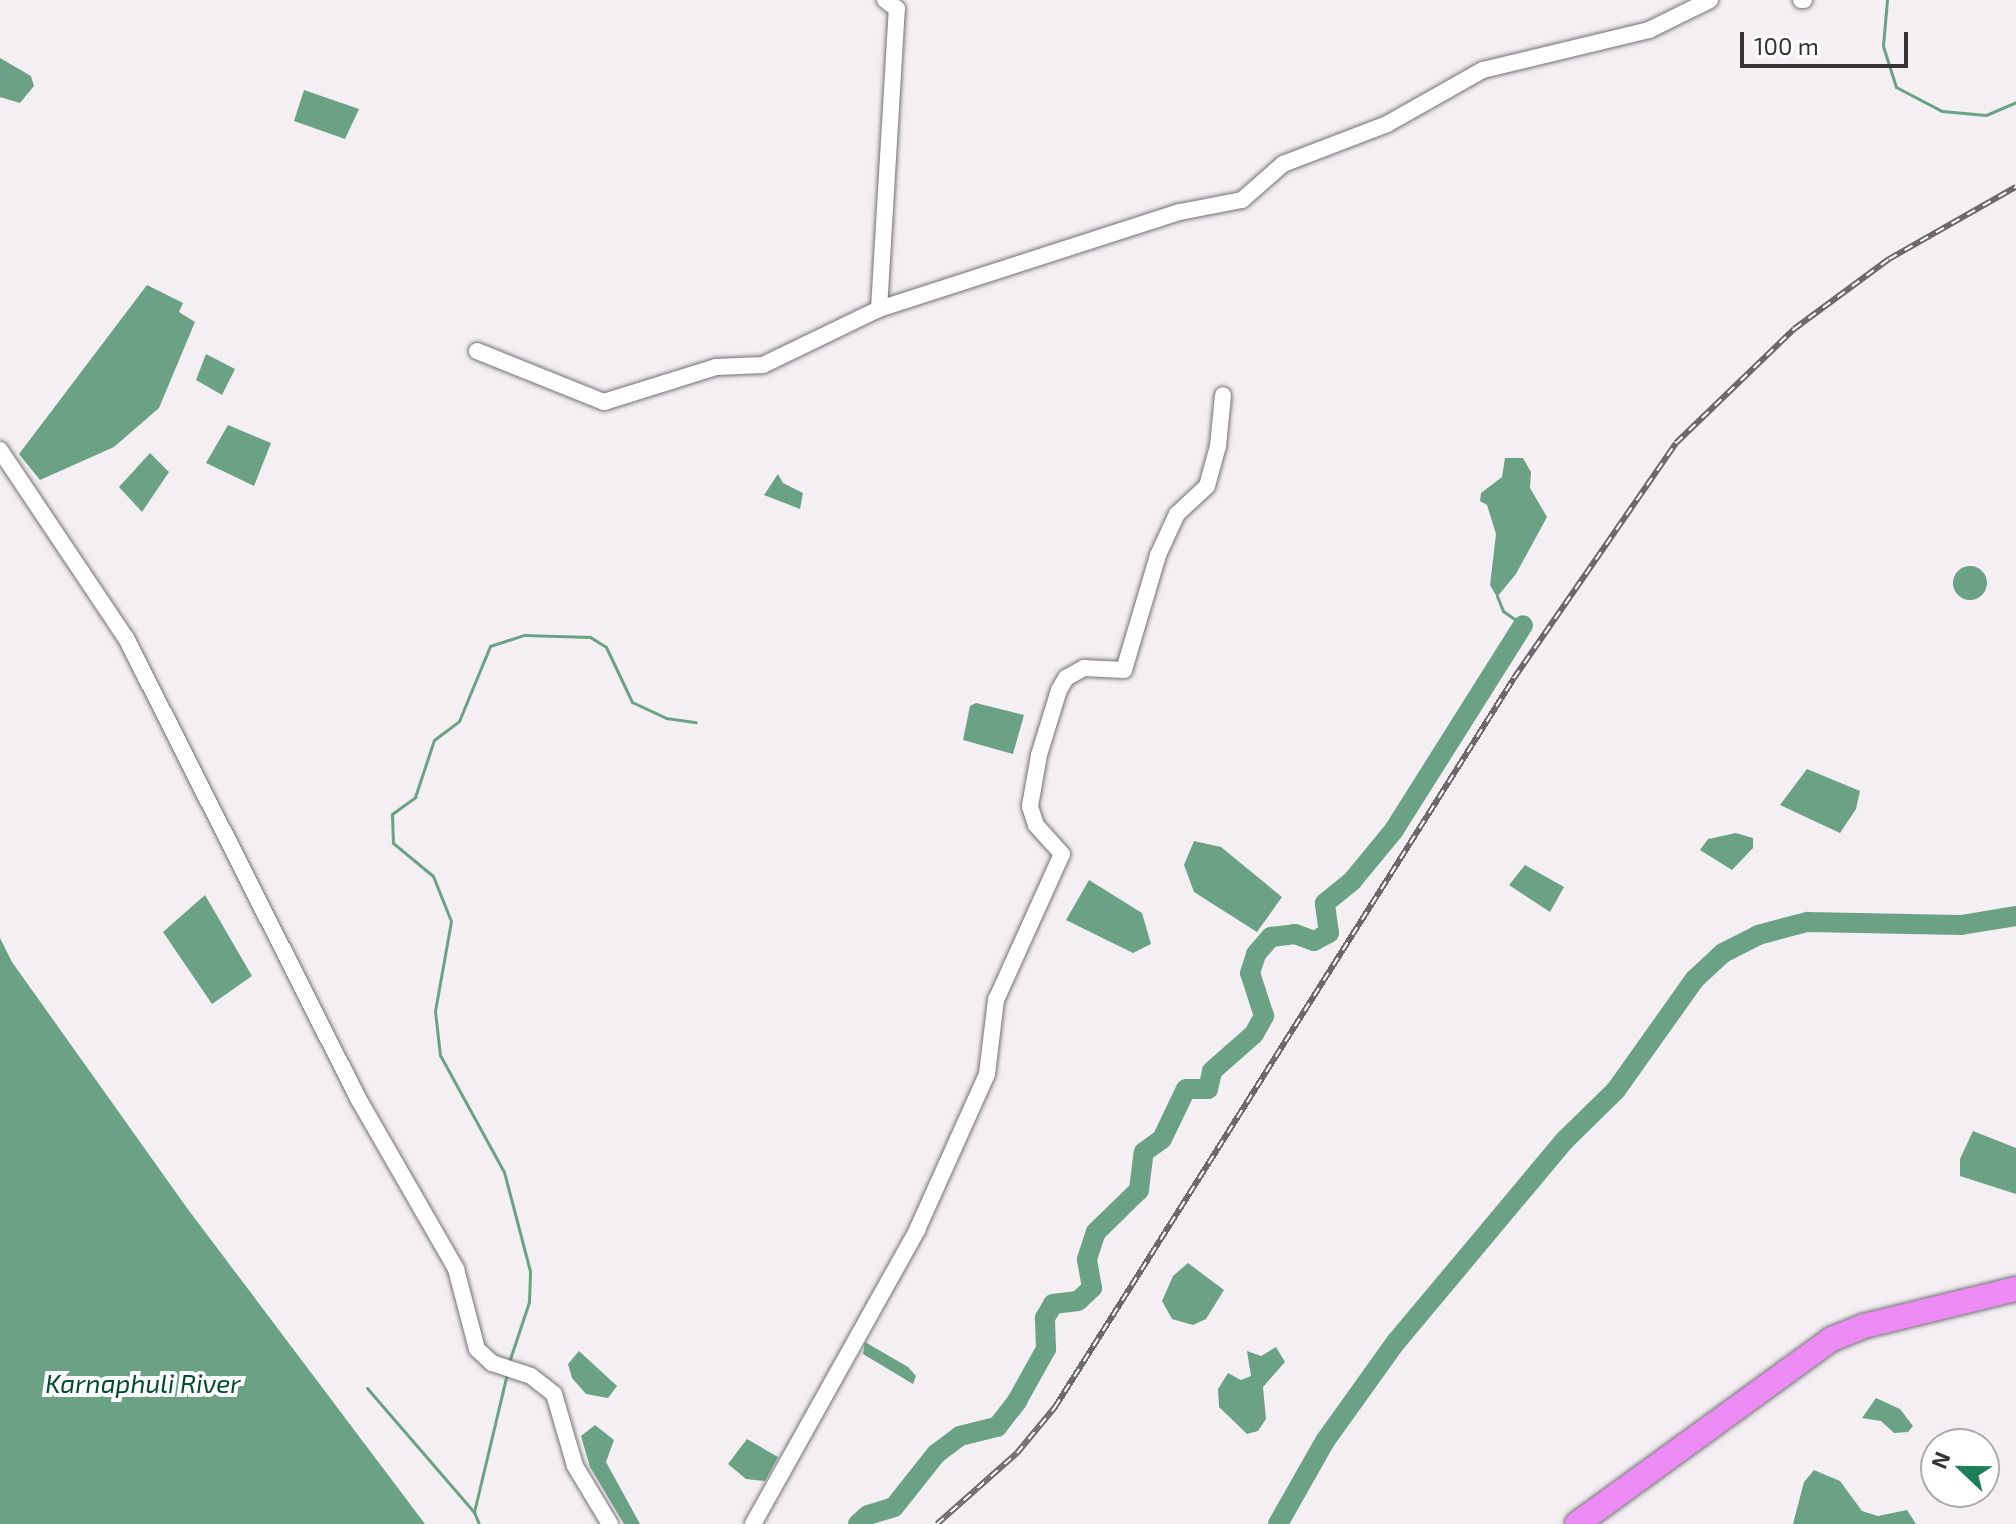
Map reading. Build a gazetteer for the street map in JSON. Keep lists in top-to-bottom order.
{
  "water": ["Karnaphuli River"],
  "scale_bar": "100 m",
  "north": "left"
}
